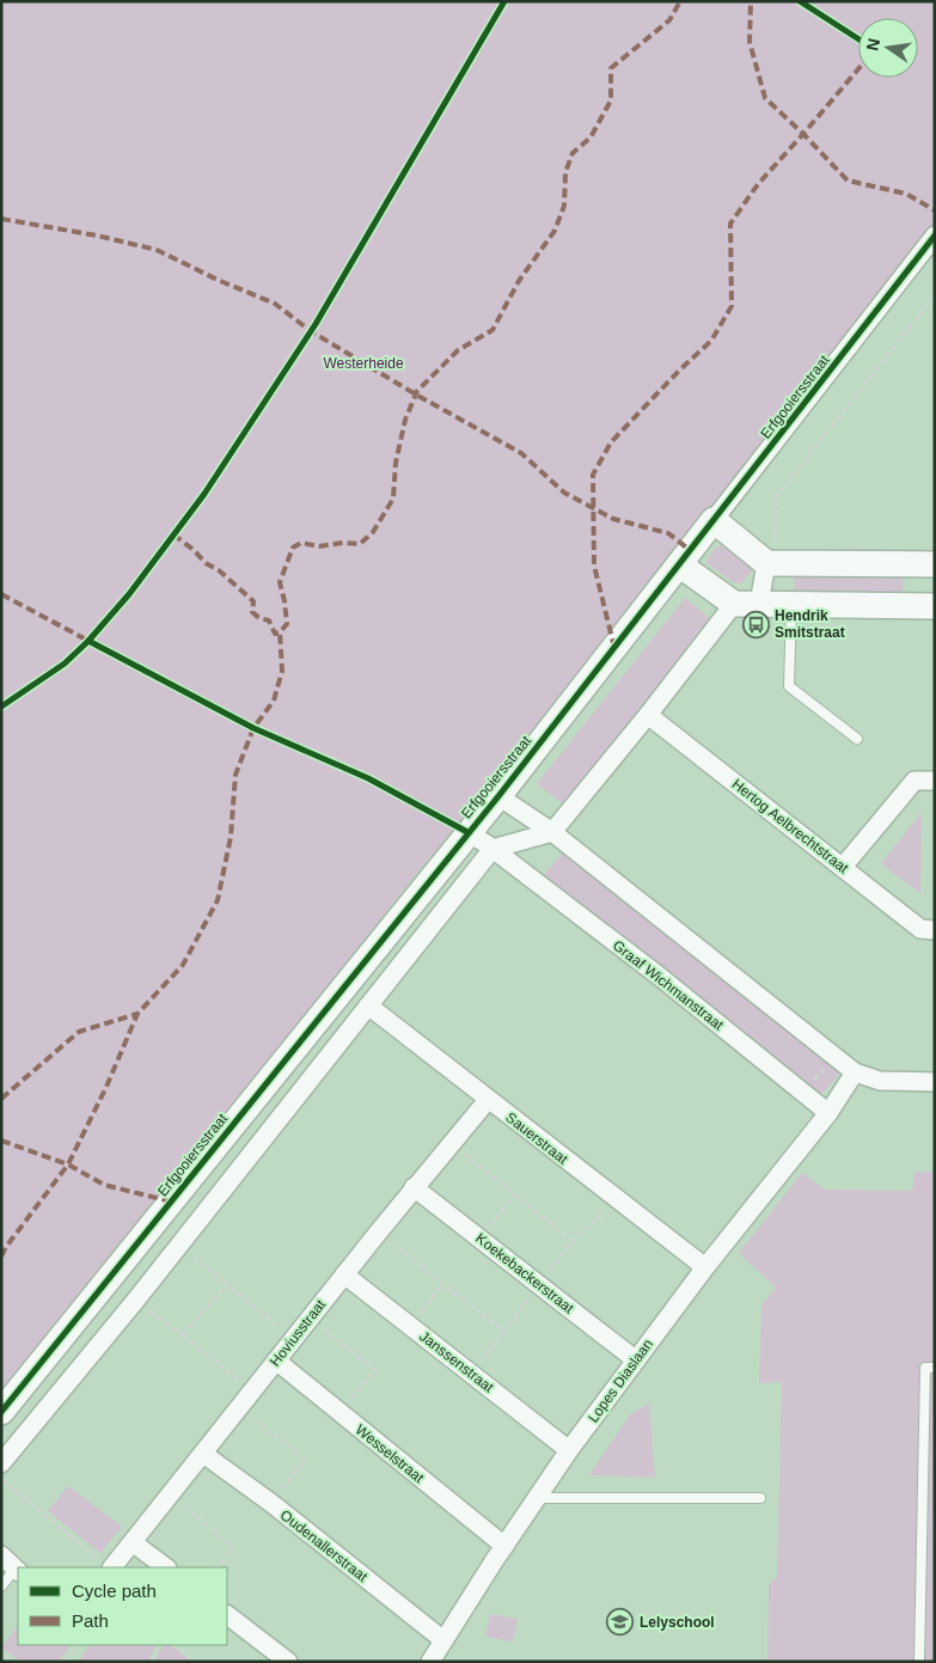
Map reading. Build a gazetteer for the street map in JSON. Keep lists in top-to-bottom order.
{
  "streets": {
    "street": [
      "Erfgooiersstraat",
      "Hertog Aelbrechtstraat",
      "Graaf Wichmanstraat",
      "Sauerstraat",
      "Koekebackerstraat",
      "Hoviusstraat",
      "Janssenstraat",
      "Lopes Diaslaan",
      "Wesselstraat",
      "Oudenallerstraat"
    ]
  },
  "crossings": [
    ["Erfgooiersstraat", "Graaf Wichmanstraat"],
    ["Graaf Wichmanstraat", "Lopes Diaslaan"],
    ["Sauerstraat", "Hoviusstraat"],
    ["Sauerstraat", "Lopes Diaslaan"],
    ["Koekebackerstraat", "Hoviusstraat"],
    ["Koekebackerstraat", "Lopes Diaslaan"],
    ["Hoviusstraat", "Janssenstraat"],
    ["Hoviusstraat", "Wesselstraat"],
    ["Hoviusstraat", "Oudenallerstraat"],
    ["Janssenstraat", "Lopes Diaslaan"],
    ["Lopes Diaslaan", "Wesselstraat"],
    ["Lopes Diaslaan", "Oudenallerstraat"]
  ],
  "parks": ["Westerheide"],
  "places": {
    "bus stop": ["Hendrik Smitstraat"],
    "school or university": ["Lelyschool"]
  },
  "legend": ["Cycle path", "Path"],
  "north": "left"
}
